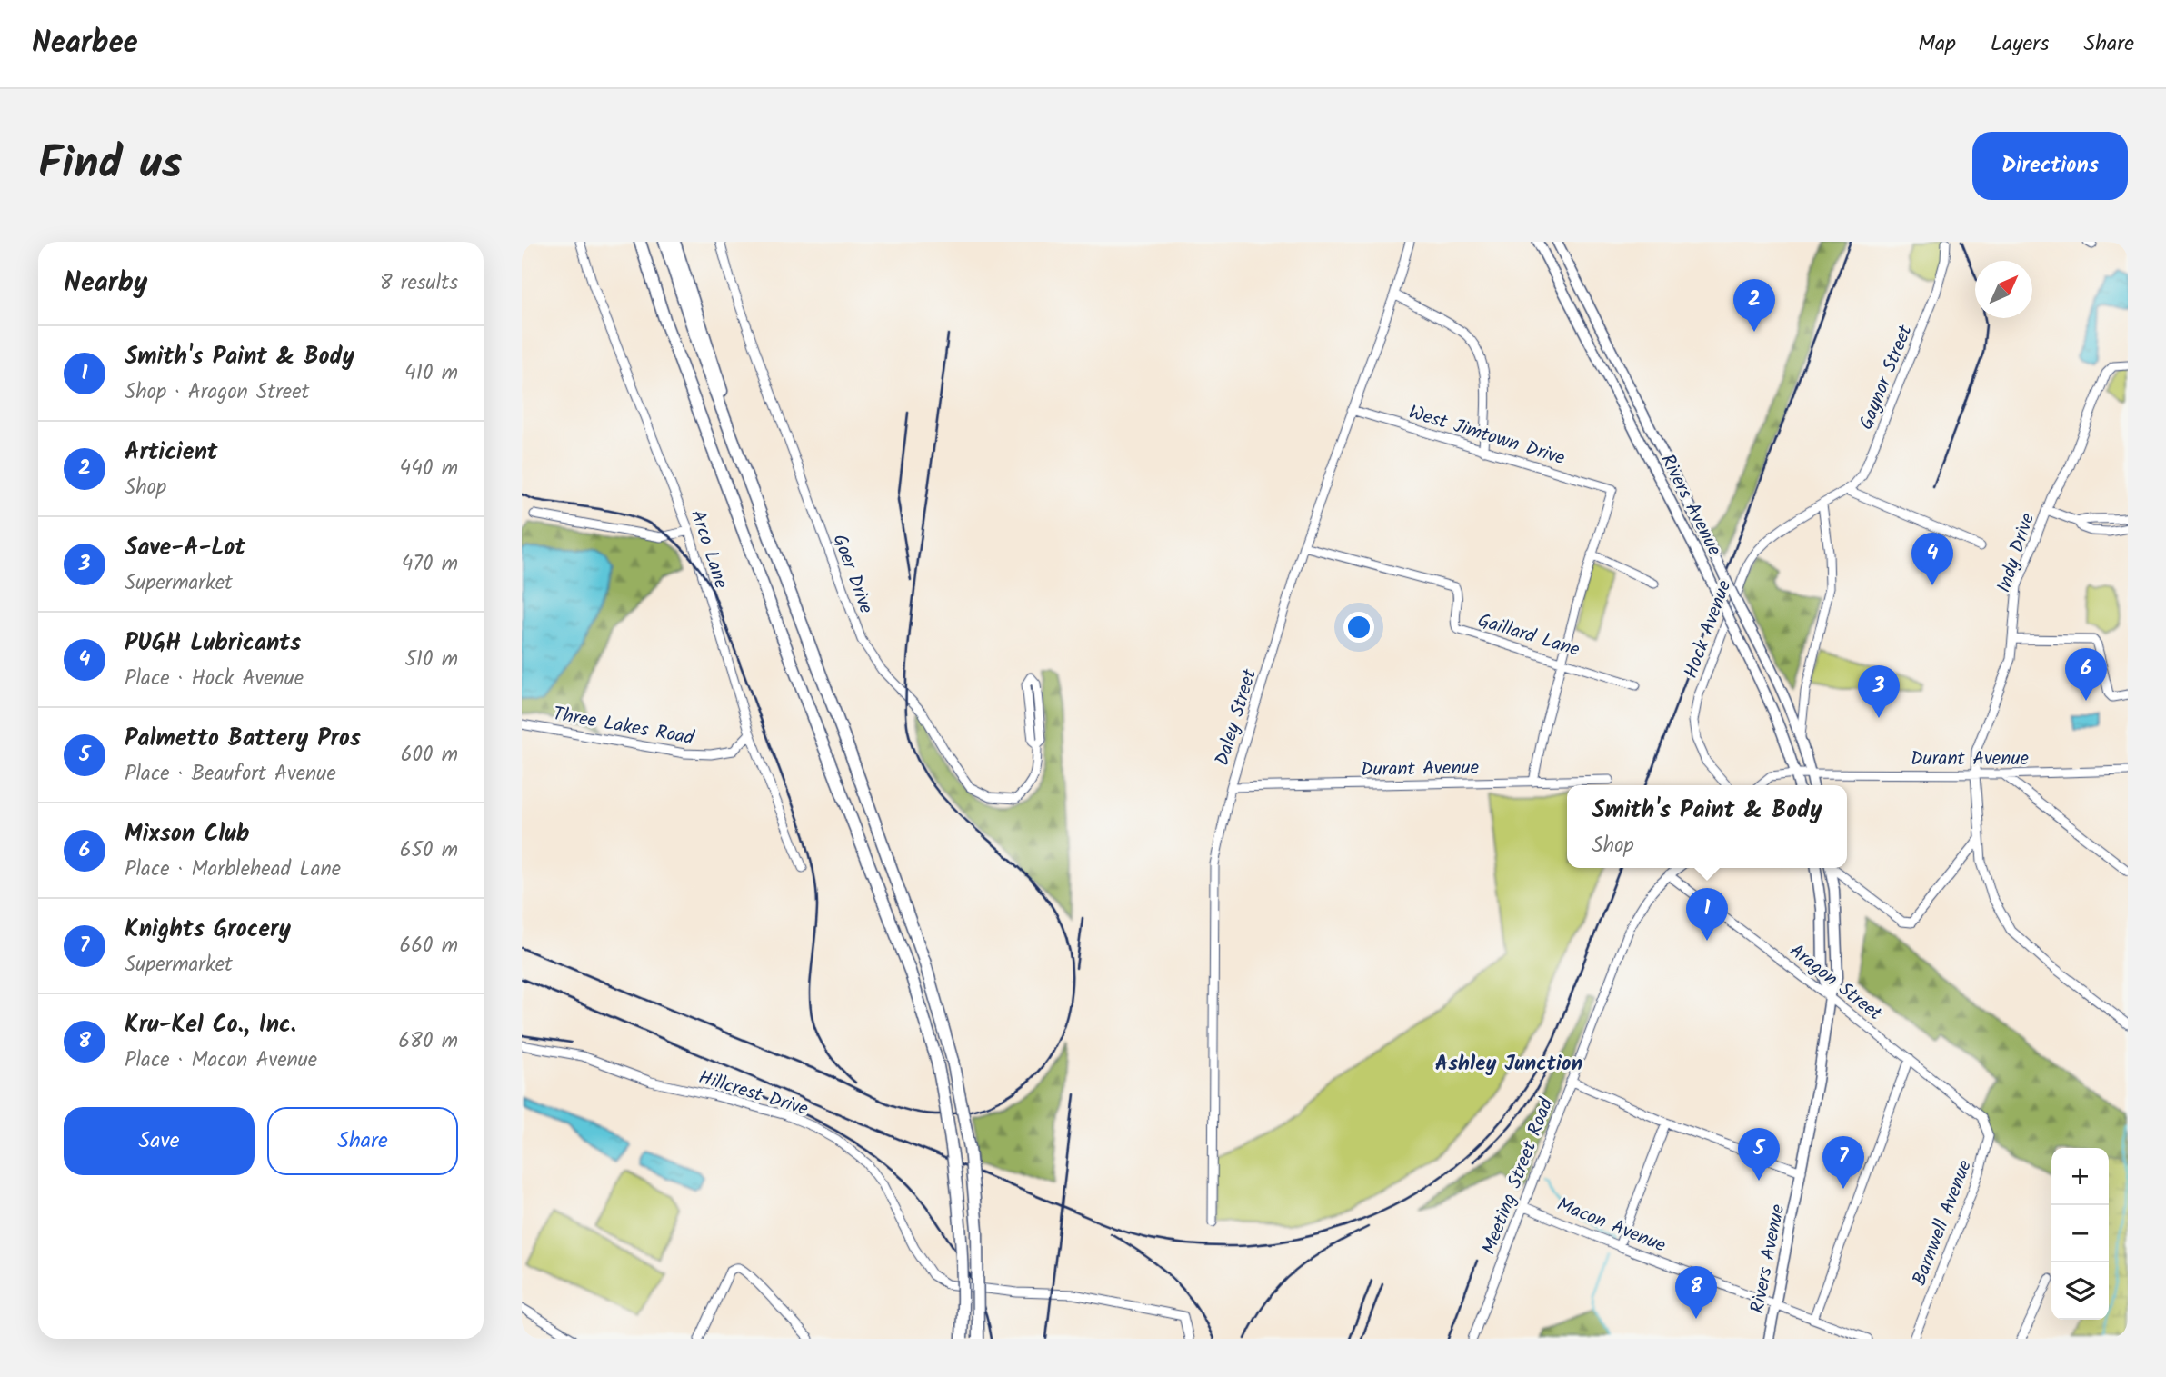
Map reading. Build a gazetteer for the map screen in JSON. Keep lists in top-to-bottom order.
{
  "streets": {
    "main road": ["Rivers Avenue"],
    "street": [
      "Gaynor Street",
      "West Jimtown Drive",
      "Arco Lane",
      "Indy Drive",
      "Goer Drive",
      "Hock Avenue",
      "Gaillard Lane",
      "Daley Street",
      "Three Lakes Road",
      "Durant Avenue",
      "Aragon Street",
      "Hillcrest Drive",
      "Meeting Street Road",
      "Barnwell Avenue",
      "Macon Avenue"
    ]
  },
  "crossings": [
    ["Gaynor Street", "Hock Avenue"],
    ["West Jimtown Drive", "Daley Street"],
    ["Rivers Avenue", "Durant Avenue"],
    ["Rivers Avenue", "Aragon Street"],
    ["Rivers Avenue", "Macon Avenue"],
    ["Arco Lane", "Three Lakes Road"],
    ["Indy Drive", "Durant Avenue"],
    ["Gaillard Lane", "Daley Street"],
    ["Daley Street", "Durant Avenue"],
    ["Aragon Street", "Meeting Street Road"],
    ["Aragon Street", "Barnwell Avenue"],
    ["Meeting Street Road", "Macon Avenue"]
  ],
  "districts": ["Ashley Junction"],
  "north": "top right",
  "page": {
    "header": "Nearbee",
    "nav": ["Map", "Layers", "Share"],
    "title": "Find us",
    "buttons": [
      "Directions",
      ["Save", "Share"]
    ],
    "heading": ["Nearby", "8 results"],
    "pins": [
      "2",
      "4",
      "6",
      "3",
      "1",
      "5",
      "7",
      "8"
    ],
    "list": [
      {
        "mark": "1",
        "name": "Smith's Paint & Body",
        "note": "Shop · Aragon Street",
        "value": "410 m"
      },
      {
        "mark": "2",
        "name": "Articient",
        "note": "Shop",
        "value": "440 m"
      },
      {
        "mark": "3",
        "name": "Save-A-Lot",
        "note": "Supermarket",
        "value": "470 m"
      },
      {
        "mark": "4",
        "name": "PUGH Lubricants",
        "note": "Place · Hock Avenue",
        "value": "510 m"
      },
      {
        "mark": "5",
        "name": "Palmetto Battery Pros",
        "note": "Place · Beaufort Avenue",
        "value": "600 m"
      },
      {
        "mark": "6",
        "name": "Mixson Club",
        "note": "Place · Marblehead Lane",
        "value": "650 m"
      },
      {
        "mark": "7",
        "name": "Knights Grocery",
        "note": "Supermarket",
        "value": "660 m"
      },
      {
        "mark": "8",
        "name": "Kru-Kel Co., Inc.",
        "note": "Place · Macon Avenue",
        "value": "680 m"
      }
    ],
    "popup": ["Smith's Paint & Body", "Shop"],
    "map_buttons": ["+", "−"]
  }
}
